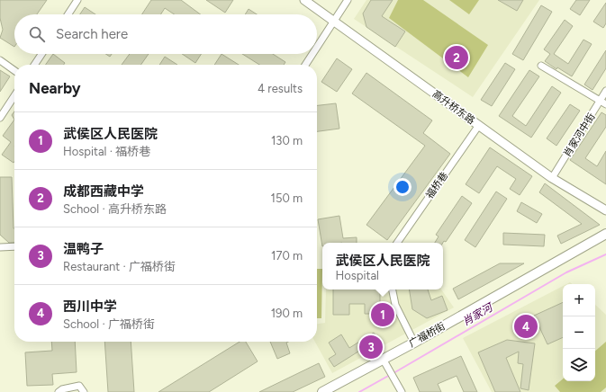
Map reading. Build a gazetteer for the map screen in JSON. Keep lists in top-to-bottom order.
{
  "streets": {
    "main road": ["广福桥街"],
    "street": ["高升桥东路", "肖家河中街", "福桥巷"]
  },
  "crossings": [
    ["高升桥东路", "肖家河中街"],
    ["高升桥东路", "福桥巷"]
  ],
  "water": ["肖家河"],
  "page": {
    "search": "Search here",
    "pins": [
      "2",
      "1",
      "4",
      "3"
    ],
    "heading": ["Nearby", "4 results"],
    "list": [
      {
        "mark": "1",
        "name": "武侯区人民医院",
        "note": "Hospital · 福桥巷",
        "value": "130 m"
      },
      {
        "mark": "2",
        "name": "成都西藏中学",
        "note": "School · 高升桥东路",
        "value": "150 m"
      },
      {
        "mark": "3",
        "name": "温鸭子",
        "note": "Restaurant · 广福桥街",
        "value": "170 m"
      },
      {
        "mark": "4",
        "name": "西川中学",
        "note": "School · 广福桥街",
        "value": "190 m"
      }
    ],
    "popup": ["武侯区人民医院", "Hospital"],
    "map_buttons": ["+", "−"]
  }
}
